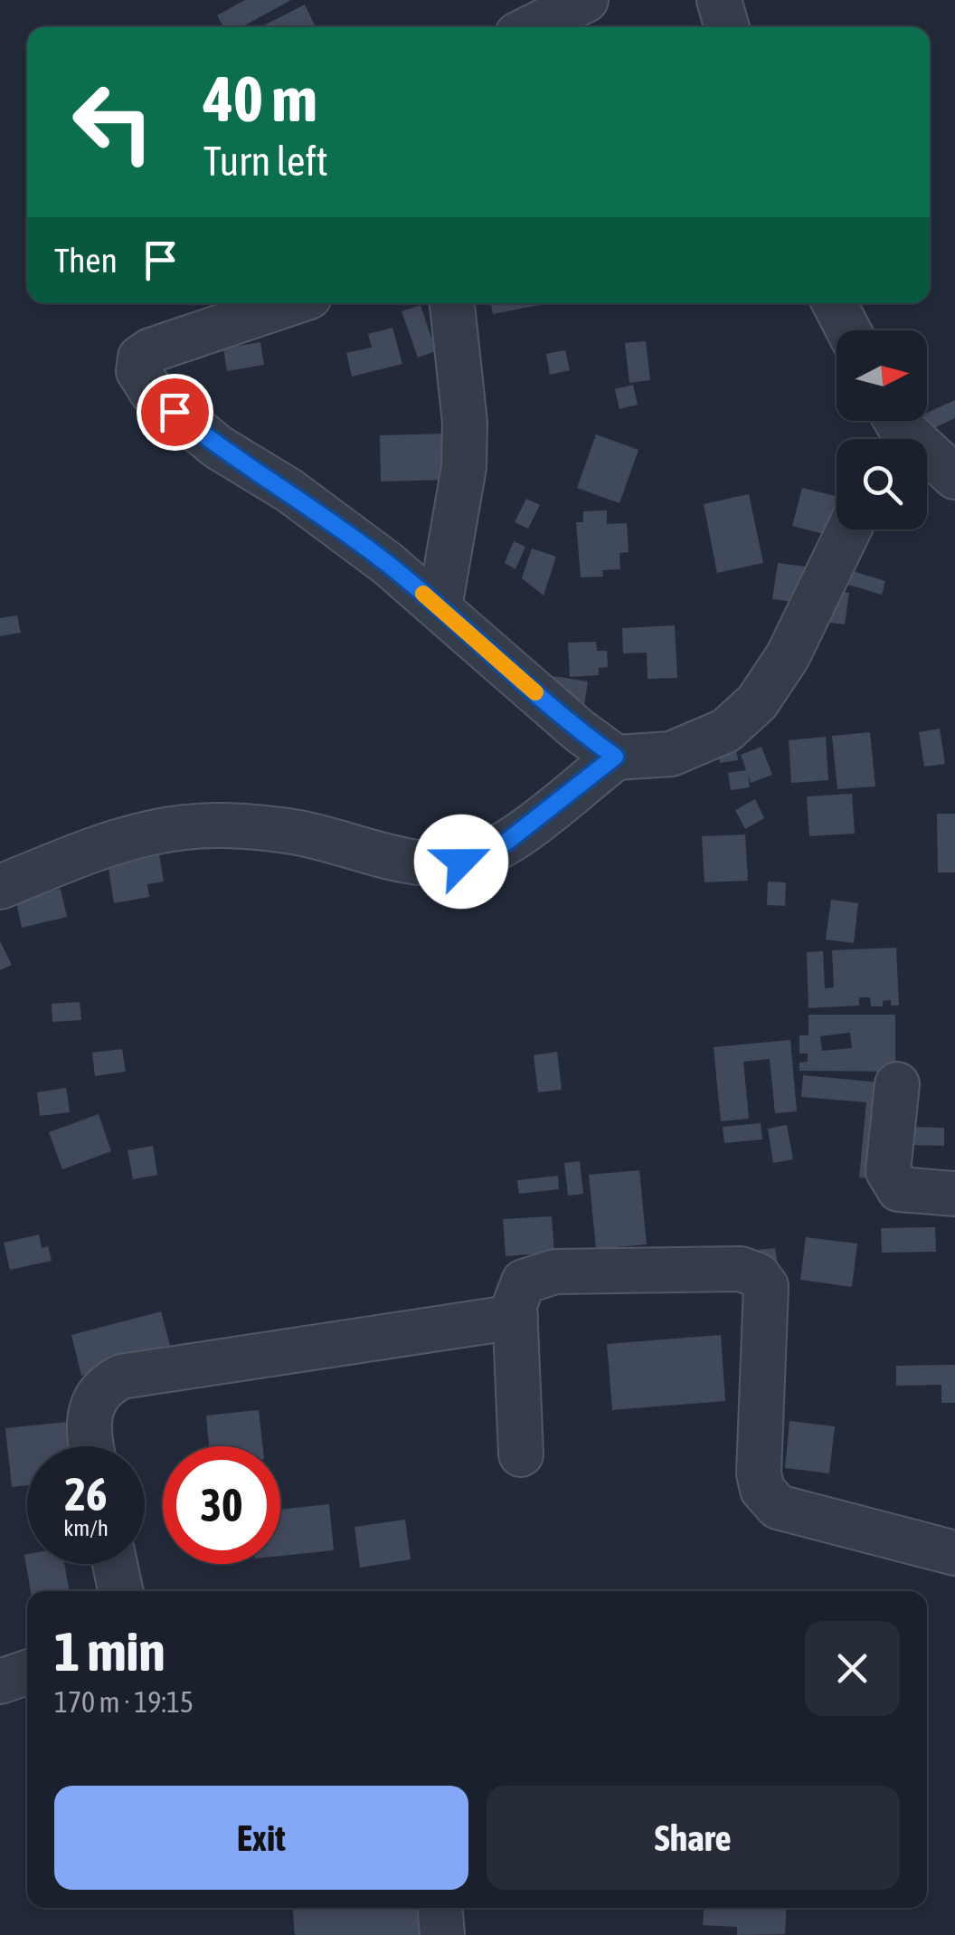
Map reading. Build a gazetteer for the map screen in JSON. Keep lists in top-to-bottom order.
{
  "north": "right",
  "page": {
    "turn": ["40 m", "Turn left"],
    "then": "Then",
    "speed": "26 km/h",
    "limit": "30",
    "heading": ["1 min", "170 m · 19:15"],
    "buttons": ["Exit", "Share"]
  }
}
